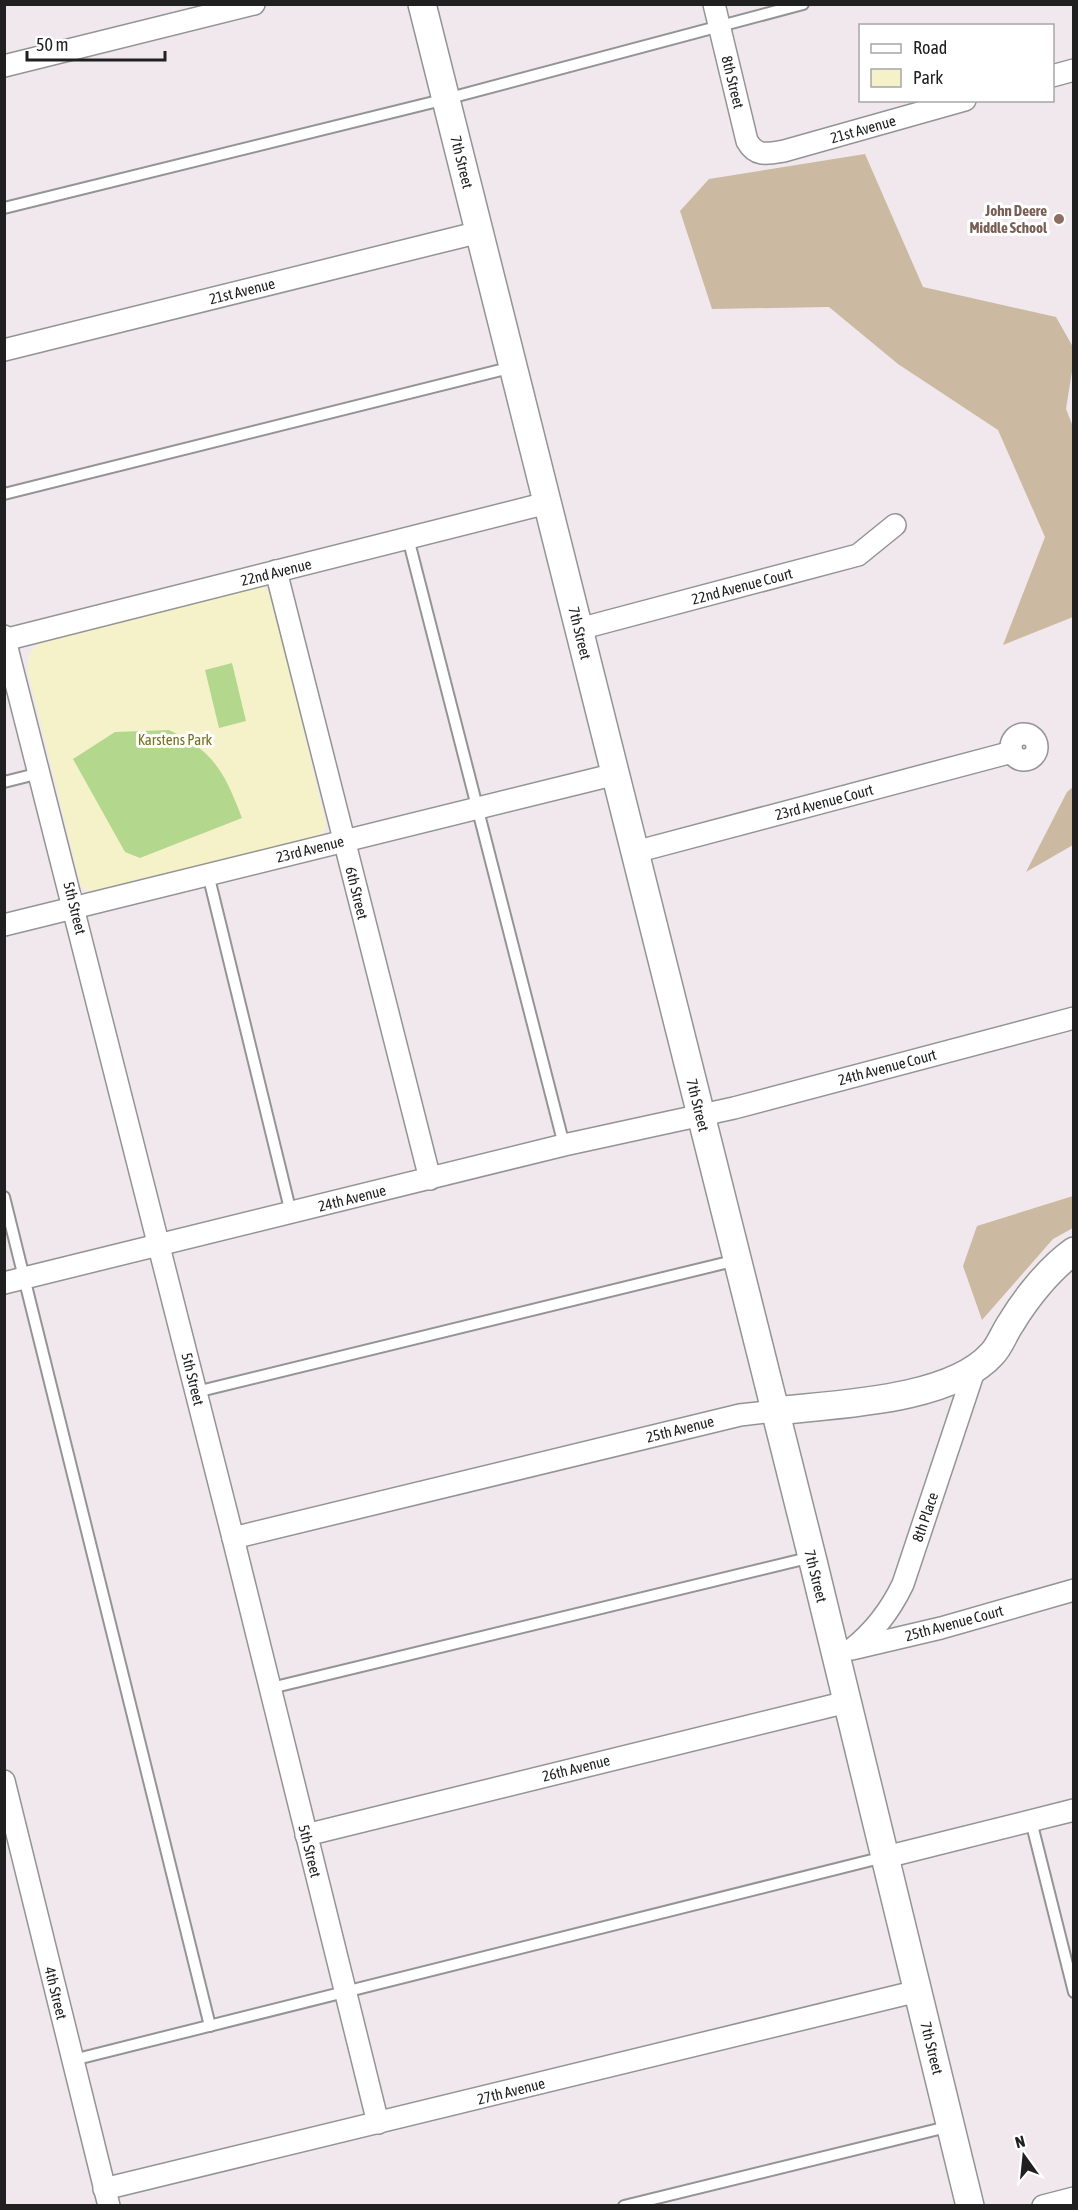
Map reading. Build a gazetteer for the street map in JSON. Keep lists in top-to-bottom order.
{
  "streets": {
    "street": [
      "8th Street",
      "21st Avenue",
      "7th Street",
      "22nd Avenue",
      "22nd Avenue Court",
      "23rd Avenue Court",
      "23rd Avenue",
      "6th Street",
      "5th Street",
      "24th Avenue Court",
      "24th Avenue",
      "25th Avenue",
      "8th Place",
      "25th Avenue Court",
      "26th Avenue",
      "4th Street",
      "27th Avenue"
    ]
  },
  "crossings": [
    ["8th Street", "21st Avenue"],
    ["21st Avenue", "7th Street"],
    ["7th Street", "22nd Avenue"],
    ["7th Street", "22nd Avenue Court"],
    ["7th Street", "23rd Avenue Court"],
    ["7th Street", "23rd Avenue"],
    ["7th Street", "24th Avenue Court"],
    ["7th Street", "24th Avenue"],
    ["7th Street", "25th Avenue"],
    ["7th Street", "8th Place"],
    ["7th Street", "25th Avenue Court"],
    ["7th Street", "26th Avenue"],
    ["7th Street", "27th Avenue"],
    ["22nd Avenue", "6th Street"],
    ["22nd Avenue", "5th Street"],
    ["23rd Avenue", "6th Street"],
    ["23rd Avenue", "5th Street"],
    ["6th Street", "24th Avenue"],
    ["5th Street", "24th Avenue"],
    ["5th Street", "25th Avenue"],
    ["5th Street", "26th Avenue"],
    ["5th Street", "27th Avenue"],
    ["24th Avenue Court", "24th Avenue"],
    ["25th Avenue", "8th Place"],
    ["8th Place", "25th Avenue Court"],
    ["4th Street", "27th Avenue"]
  ],
  "parks": ["Karstens Park"],
  "places": ["John Deere Middle School"],
  "legend": ["Road", "Park"],
  "scale_bar": "50 m",
  "north": "top"
}
